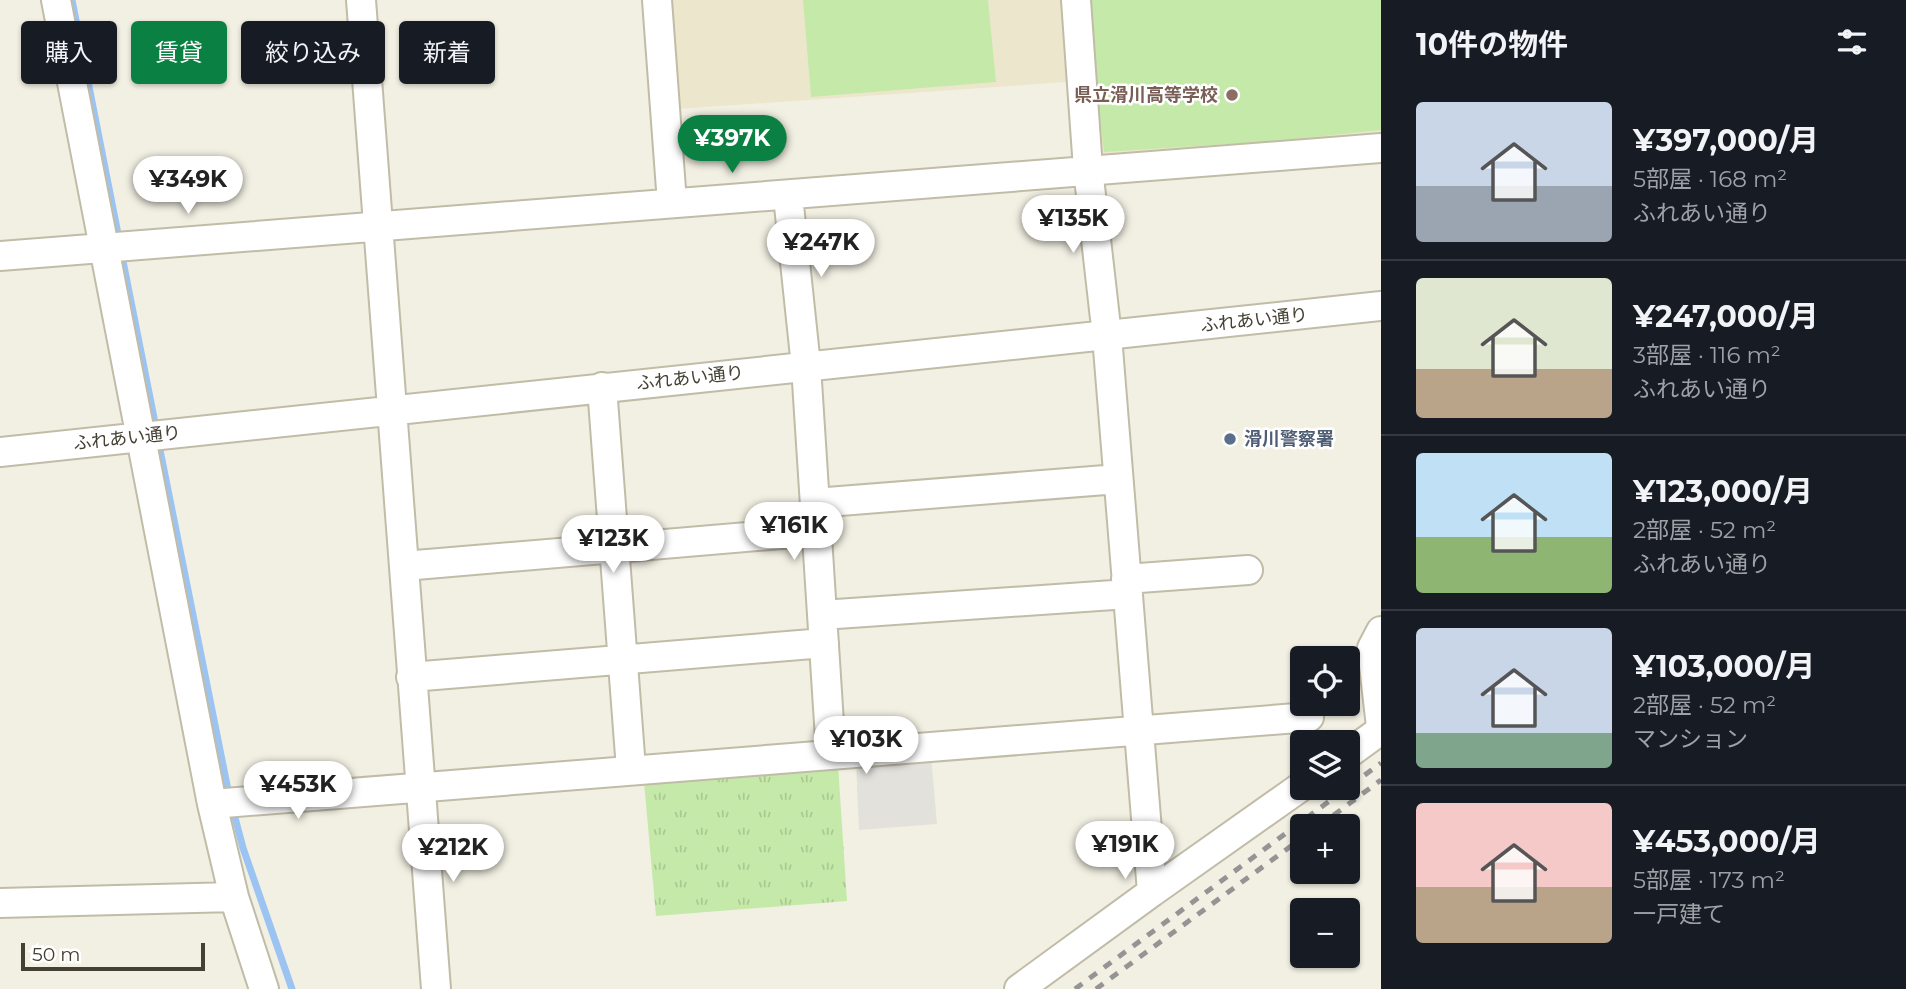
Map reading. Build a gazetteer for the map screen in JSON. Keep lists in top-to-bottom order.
{
  "streets": {
    "street": ["ふれあい通り"]
  },
  "places": ["県立滑川高等学校", "滑川警察署"],
  "scale_bar": "50 m",
  "page": {
    "heading": "10件の物件",
    "chip": [
      "購入",
      "賃貸",
      "絞り込み",
      "新着"
    ],
    "list": [
      {
        "name": "¥397,000/月",
        "note": "5部屋 · 168 m² · ふれあい通り"
      },
      {
        "name": "¥247,000/月",
        "note": "3部屋 · 116 m² · ふれあい通り"
      },
      {
        "name": "¥123,000/月",
        "note": "2部屋 · 52 m² · ふれあい通り"
      },
      {
        "name": "¥103,000/月",
        "note": "2部屋 · 52 m² · マンション"
      },
      {
        "name": "¥453,000/月",
        "note": "5部屋 · 173 m² · 一戸建て"
      }
    ],
    "price": [
      "¥397K",
      "¥349K",
      "¥135K",
      "¥247K",
      "¥161K",
      "¥123K",
      "¥103K",
      "¥453K",
      "¥191K",
      "¥212K"
    ],
    "map_buttons": ["+", "−"],
    "scale": "50 m"
  }
}
